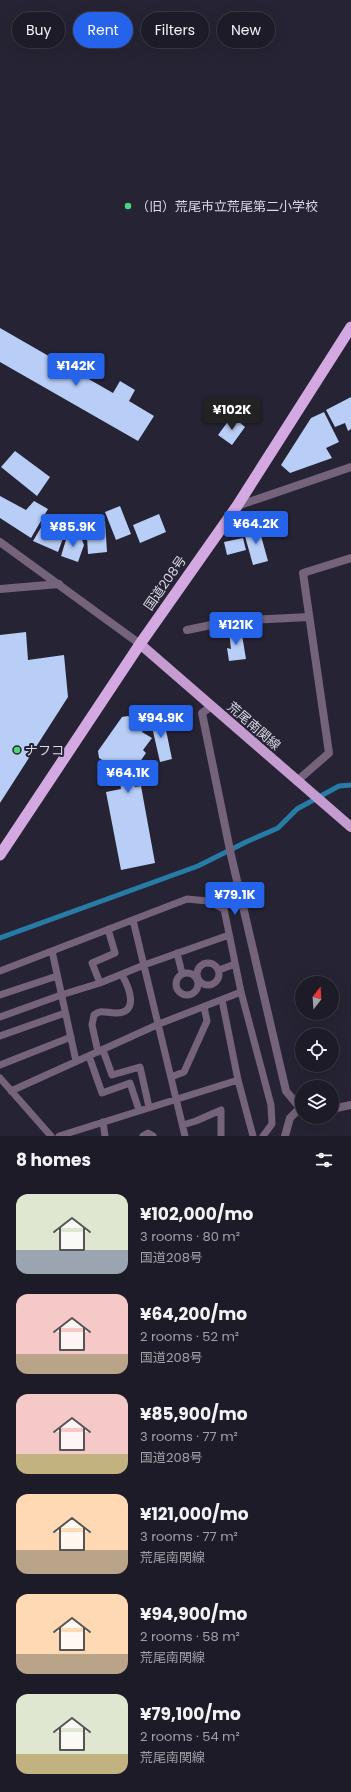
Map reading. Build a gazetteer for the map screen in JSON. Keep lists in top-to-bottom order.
{
  "streets": {
    "highway": ["国道208号"],
    "main road": ["荒尾南関線"]
  },
  "crossings": [
    ["国道208号", "荒尾南関線"]
  ],
  "places": ["（旧）荒尾市立荒尾第二小学校", "ナフコ"],
  "north": "top",
  "page": {
    "chip": [
      "Buy",
      "Rent",
      "Filters",
      "New"
    ],
    "price": [
      "¥142K",
      "¥102K",
      "¥64.2K",
      "¥85.9K",
      "¥121K",
      "¥94.9K",
      "¥64.1K",
      "¥79.1K"
    ],
    "heading": "8 homes",
    "list": [
      {
        "name": "¥102,000/mo",
        "note": "3 rooms · 80 m² · 国道208号"
      },
      {
        "name": "¥64,200/mo",
        "note": "2 rooms · 52 m² · 国道208号"
      },
      {
        "name": "¥85,900/mo",
        "note": "3 rooms · 77 m² · 国道208号"
      },
      {
        "name": "¥121,000/mo",
        "note": "3 rooms · 77 m² · 荒尾南関線"
      },
      {
        "name": "¥94,900/mo",
        "note": "2 rooms · 58 m² · 荒尾南関線"
      },
      {
        "name": "¥79,100/mo",
        "note": "2 rooms · 54 m² · 荒尾南関線"
      }
    ]
  }
}
